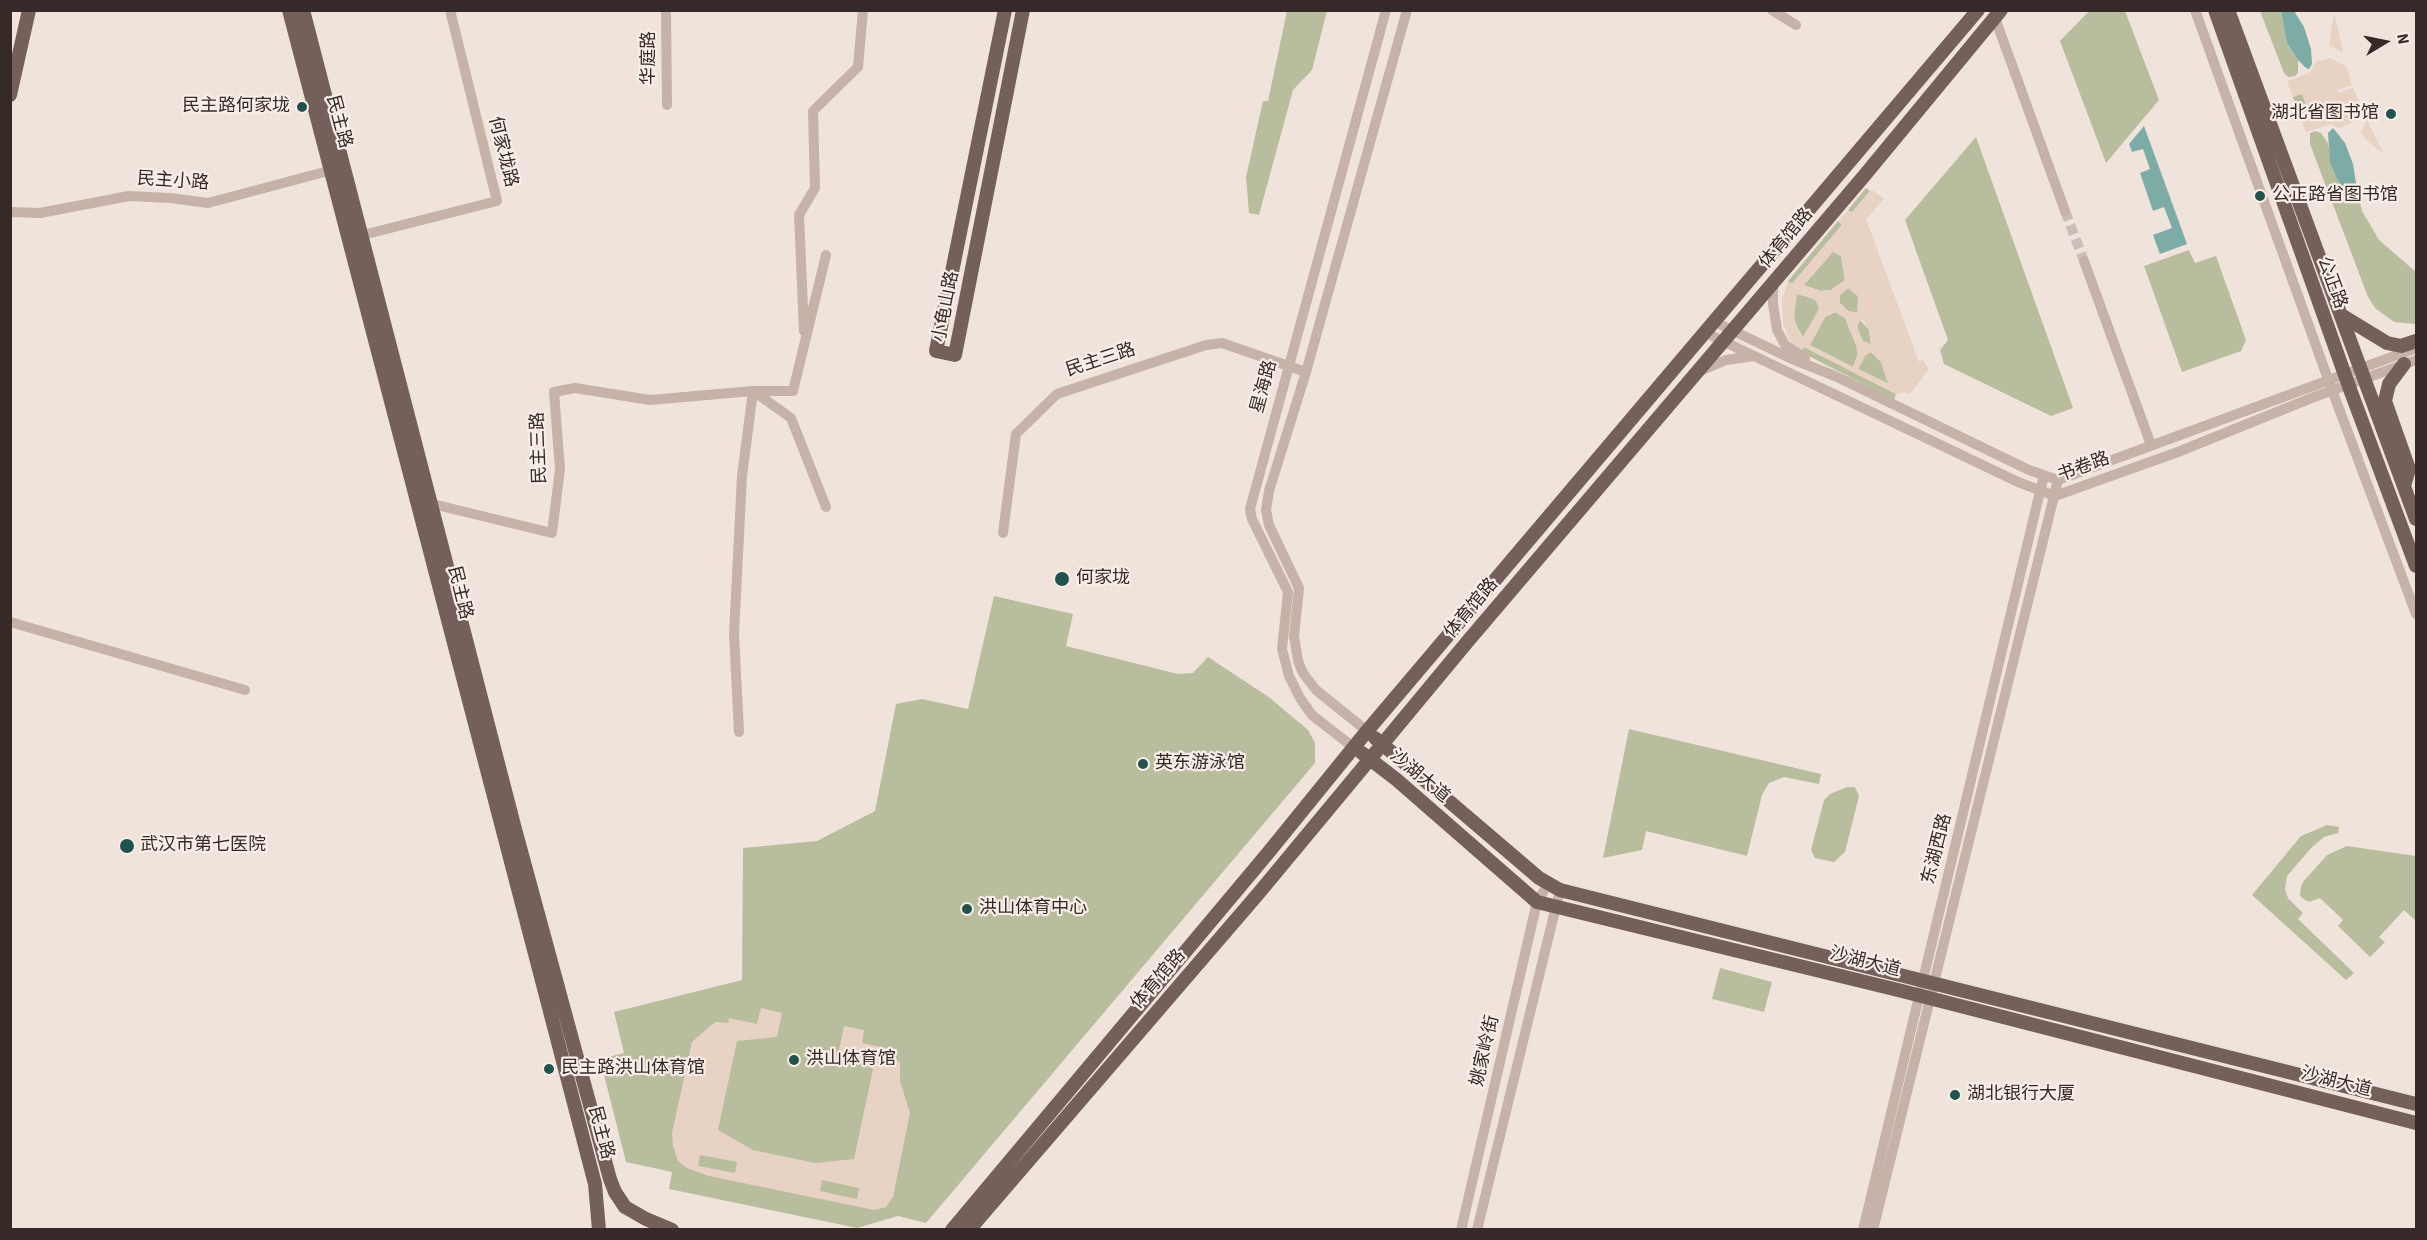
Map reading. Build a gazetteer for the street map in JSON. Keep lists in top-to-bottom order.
{
  "streets": {
    "main road": [
      "民主路",
      "体育馆路",
      "公正路",
      "小龟山路",
      "沙湖大道"
    ],
    "street": [
      "华庭路",
      "何家垅路",
      "民主小路",
      "民主三路",
      "星海路",
      "书卷路",
      "东湖西路",
      "姚家岭街"
    ]
  },
  "crossings": [
    ["民主路", "何家垅路"],
    ["民主路", "民主小路"],
    ["民主路", "民主三路"],
    ["体育馆路", "星海路"],
    ["体育馆路", "书卷路"],
    ["体育馆路", "沙湖大道"],
    ["公正路", "书卷路"],
    ["民主三路", "星海路"],
    ["星海路", "沙湖大道"],
    ["书卷路", "东湖西路"],
    ["沙湖大道", "东湖西路"],
    ["沙湖大道", "姚家岭街"]
  ],
  "places": [
    "民主路何家垅",
    "湖北省图书馆",
    "公正路省图书馆",
    "何家垅",
    "英东游泳馆",
    "武汉市第七医院",
    "洪山体育中心",
    "洪山体育馆",
    "民主路洪山体育馆",
    "湖北银行大厦"
  ],
  "north": "right"
}
